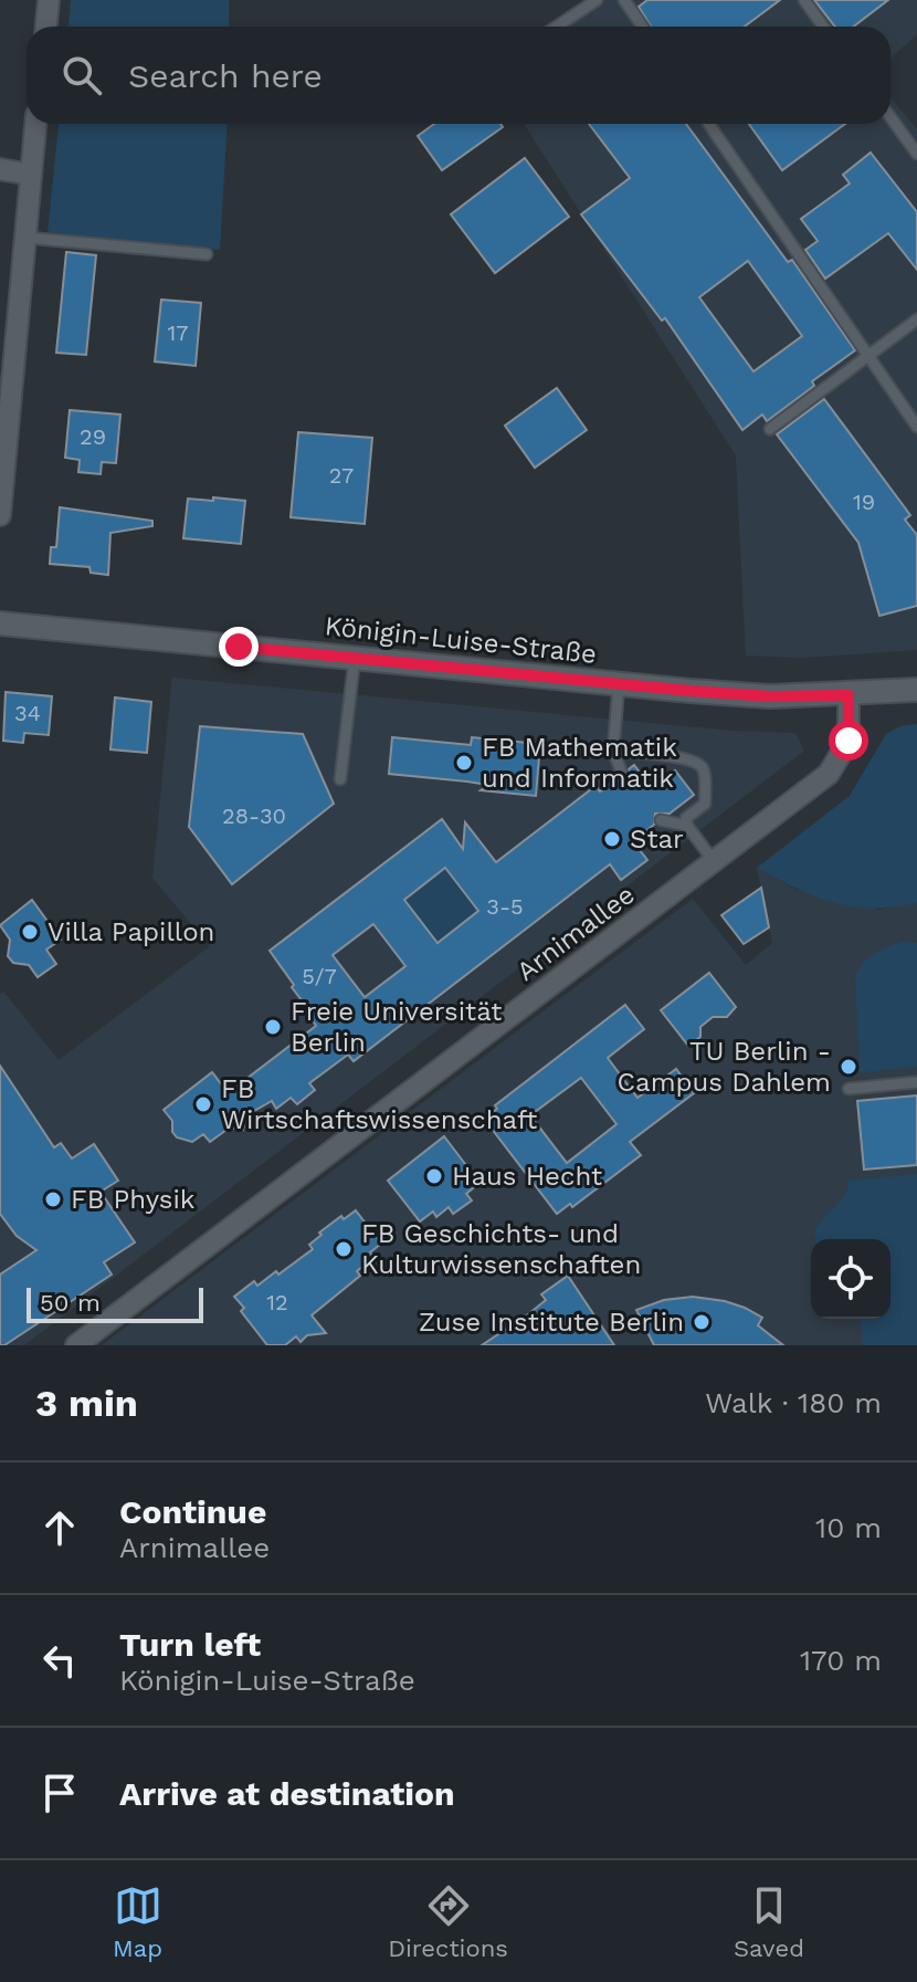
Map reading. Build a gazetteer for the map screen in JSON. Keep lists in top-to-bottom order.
{
  "streets": {
    "main road": ["Königin-Luise-Straße"],
    "street": ["Arnimallee"]
  },
  "crossings": [
    ["Königin-Luise-Straße", "Arnimallee"]
  ],
  "places": [
    "FB Mathematik und Informatik",
    "Star",
    "Villa Papillon",
    "Freie Universität Berlin",
    "TU Berlin - Campus Dahlem",
    "FB Wirtschaftswissenschaft",
    "Haus Hecht",
    "FB Physik",
    "FB Geschichts- und Kulturwissenschaften",
    "Zuse Institute Berlin"
  ],
  "house_numbers": [
    "17",
    "29",
    "27",
    "19",
    "34",
    "28-30",
    "3-5",
    "5/7",
    "12"
  ],
  "scale_bar": "50 m",
  "page": {
    "search": "Search here",
    "scale": "50 m",
    "heading": ["3 min", "Walk · 180 m"],
    "list": [
      ["Continue", "Arnimallee", "10 m"],
      ["Turn left", "Königin-Luise-Straße", "170 m"],
      "Arrive at destination"
    ],
    "nav": ["Map", "Directions", "Saved"]
  }
}
